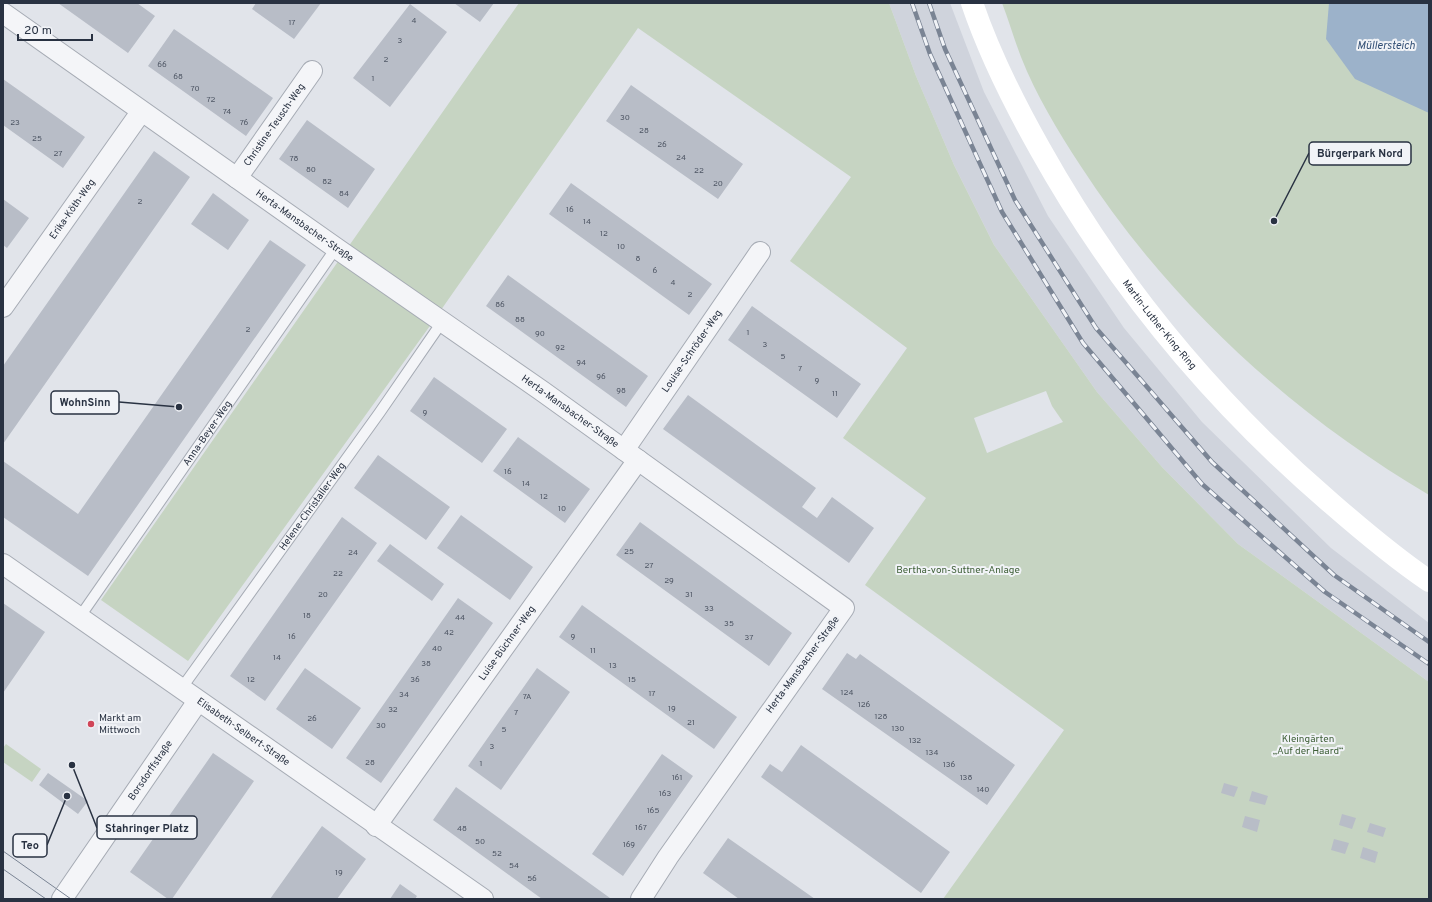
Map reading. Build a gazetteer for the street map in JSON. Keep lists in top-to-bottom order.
{
  "streets": {
    "main road": ["Martin-Luther-King-Ring"],
    "street": [
      "Christine-Teusch-Weg",
      "Erika-Köth-Weg",
      "Herta-Mansbacher-Straße",
      "Louise-Schröder-Weg",
      "Luise-Büchner-Weg",
      "Elisabeth-Selbert-Straße",
      "Borsdorffstraße"
    ],
    "lane": ["Anna-Beyer-Weg", "Helene-Christaller-Weg"]
  },
  "crossings": [
    ["Christine-Teusch-Weg", "Herta-Mansbacher-Straße"],
    ["Erika-Köth-Weg", "Herta-Mansbacher-Straße"],
    ["Herta-Mansbacher-Straße", "Louise-Schröder-Weg"],
    ["Herta-Mansbacher-Straße", "Anna-Beyer-Weg"],
    ["Herta-Mansbacher-Straße", "Helene-Christaller-Weg"],
    ["Herta-Mansbacher-Straße", "Luise-Büchner-Weg"],
    ["Louise-Schröder-Weg", "Luise-Büchner-Weg"],
    ["Anna-Beyer-Weg", "Elisabeth-Selbert-Straße"],
    ["Helene-Christaller-Weg", "Elisabeth-Selbert-Straße"],
    ["Luise-Büchner-Weg", "Elisabeth-Selbert-Straße"],
    ["Elisabeth-Selbert-Straße", "Borsdorffstraße"]
  ],
  "water": ["Müllersteich"],
  "parks": ["Bertha-von-Suttner-Anlage", "Kleingärten „Auf der Haard“"],
  "places": [
    "Bürgerpark Nord",
    "WohnSinn",
    "Markt am Mittwoch",
    "Stahringer Platz",
    "Teo"
  ],
  "house_numbers": [
    "4",
    "17",
    "3",
    "2",
    "66",
    "68",
    "1",
    "70",
    "72",
    "74",
    "30",
    "23",
    "76",
    "28",
    "25",
    "26",
    "27",
    "24",
    "78",
    "80",
    "22",
    "82",
    "20",
    "84",
    "2",
    "16",
    "14",
    "12",
    "10",
    "8",
    "6",
    "4",
    "2",
    "86",
    "88",
    "2",
    "1",
    "90",
    "3",
    "92",
    "5",
    "94",
    "7",
    "96",
    "9",
    "98",
    "11",
    "9",
    "16",
    "14",
    "12",
    "10",
    "25",
    "24",
    "27",
    "22",
    "29",
    "20",
    "31",
    "33",
    "18",
    "44",
    "35",
    "42",
    "16",
    "9",
    "37",
    "40",
    "11",
    "14",
    "38",
    "13",
    "12",
    "36",
    "15",
    "124",
    "17",
    "34",
    "7A",
    "126",
    "19",
    "32",
    "7",
    "128",
    "26",
    "21",
    "30",
    "130",
    "5",
    "132",
    "3",
    "134",
    "28",
    "1",
    "136",
    "161",
    "138",
    "140",
    "163",
    "165",
    "167",
    "48",
    "50",
    "169",
    "52",
    "54",
    "19",
    "56"
  ],
  "scale_bar": "20 m"
}
